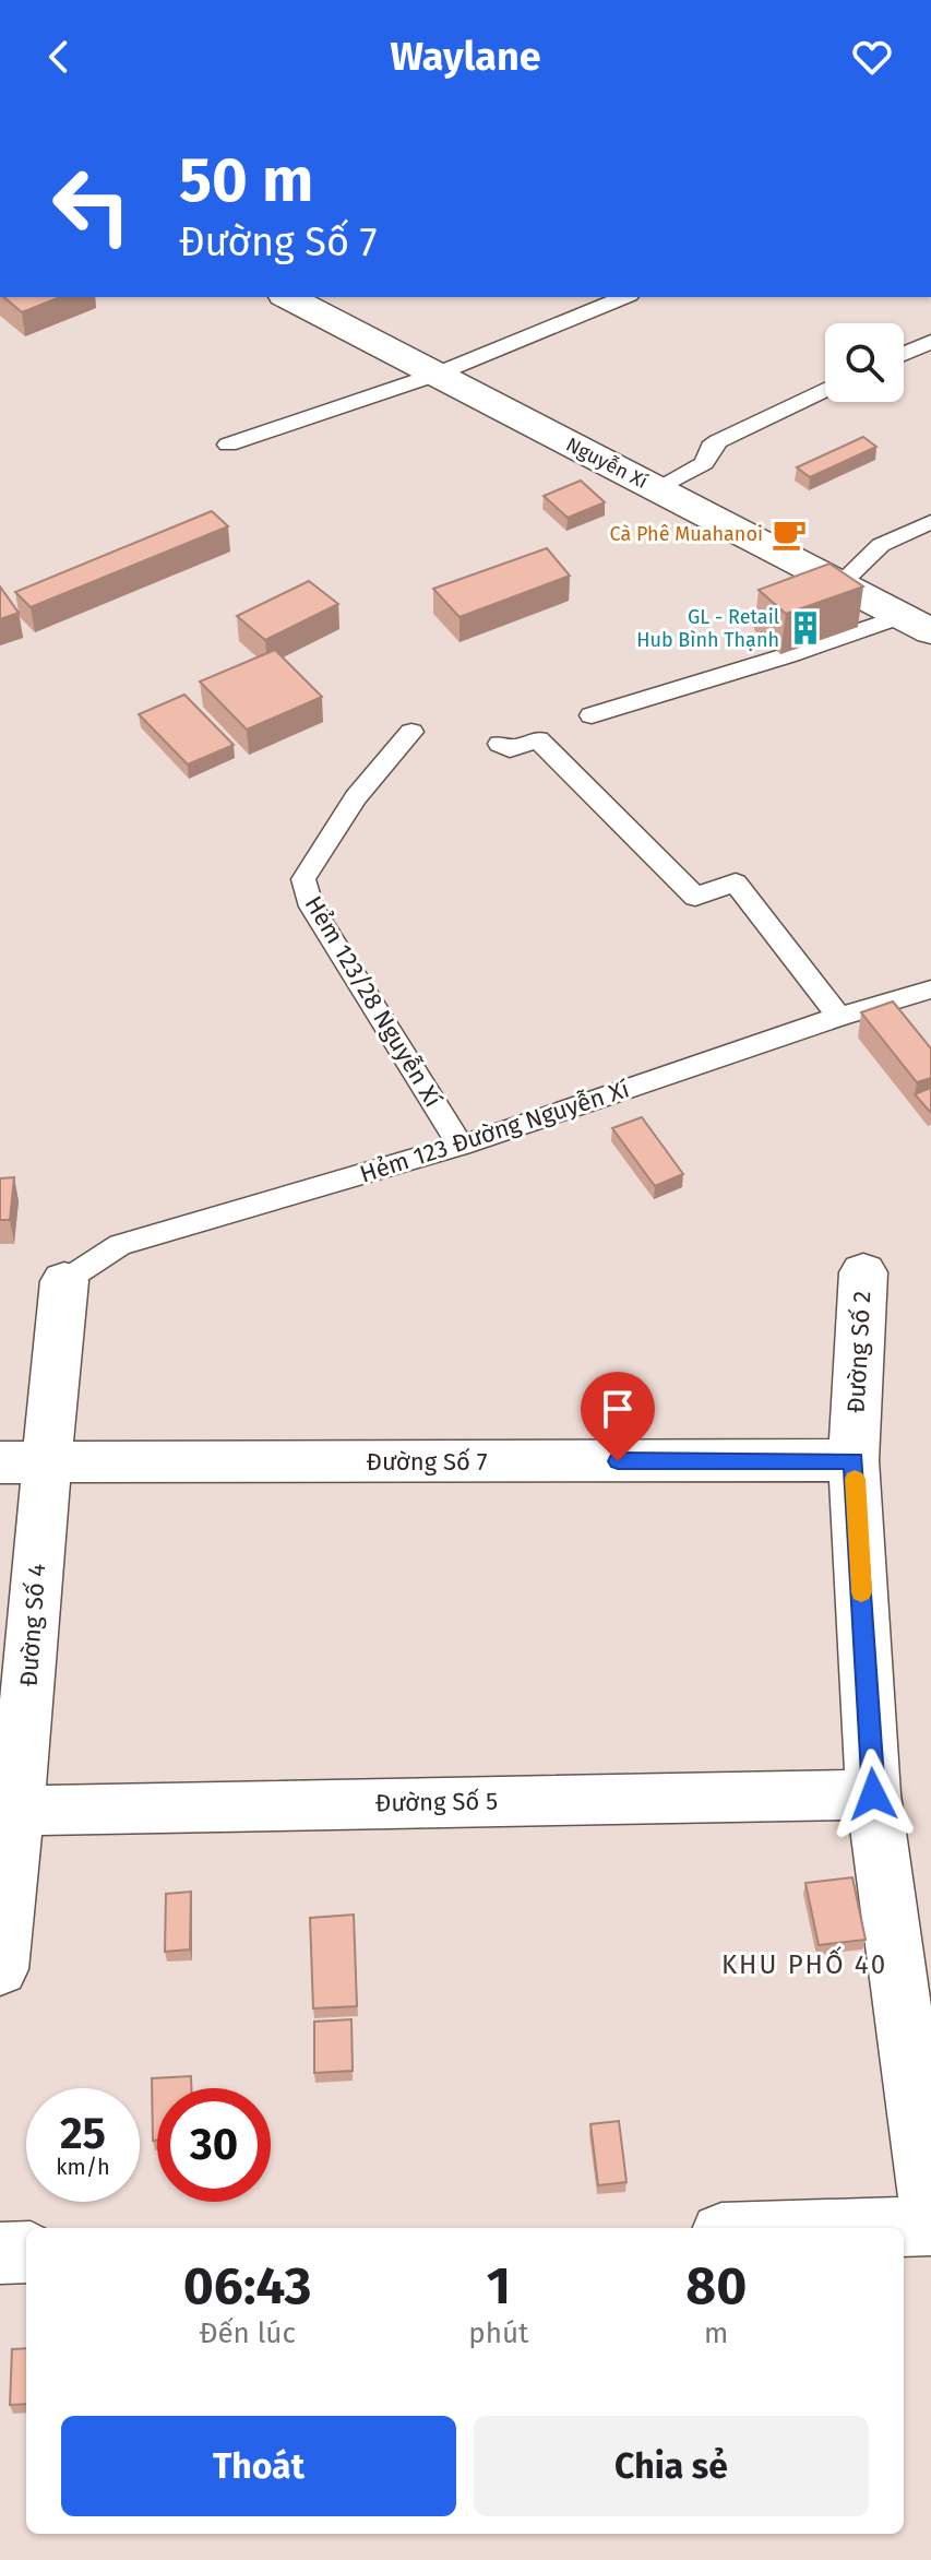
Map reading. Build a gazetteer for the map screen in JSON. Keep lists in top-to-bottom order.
{
  "streets": {
    "street": [
      "Nguyễn Xí",
      "Đường Số 2",
      "Đường Số 7",
      "Đường Số 4",
      "Đường Số 5"
    ],
    "lane": ["Hẻm 123/28 Nguyễn Xí", "Hẻm 123 Đường Nguyễn Xí"]
  },
  "crossings": [
    ["Hẻm 123/28 Nguyễn Xí", "Hẻm 123 Đường Nguyễn Xí"],
    ["Hẻm 123 Đường Nguyễn Xí", "Đường Số 4"],
    ["Đường Số 2", "Đường Số 7"],
    ["Đường Số 2", "Đường Số 5"],
    ["Đường Số 7", "Đường Số 4"],
    ["Đường Số 4", "Đường Số 5"]
  ],
  "districts": ["KHU PHỐ 40"],
  "places": {
    "cafe": ["Cà Phê Muahanoi"],
    "building": ["GL - Retail Hub Bình Thạnh"]
  },
  "page": {
    "header": "Waylane",
    "turn": ["50 m", "Đường Số 7"],
    "speed": "25 km/h",
    "limit": "30",
    "eta": [
      "06:43",
      "Đến lúc",
      "1",
      "phút",
      "80",
      "m"
    ],
    "buttons": ["Thoát", "Chia sẻ"]
  }
}
